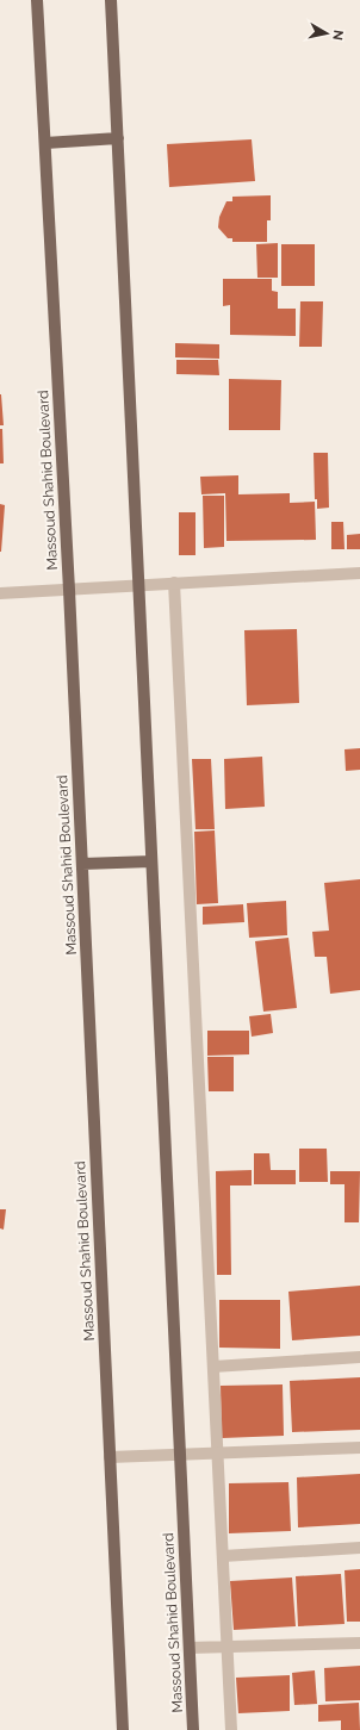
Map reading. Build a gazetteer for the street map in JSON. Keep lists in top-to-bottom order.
{
  "streets": {
    "main road": ["Massoud Shahid Boulevard"]
  },
  "north": "right"
}
